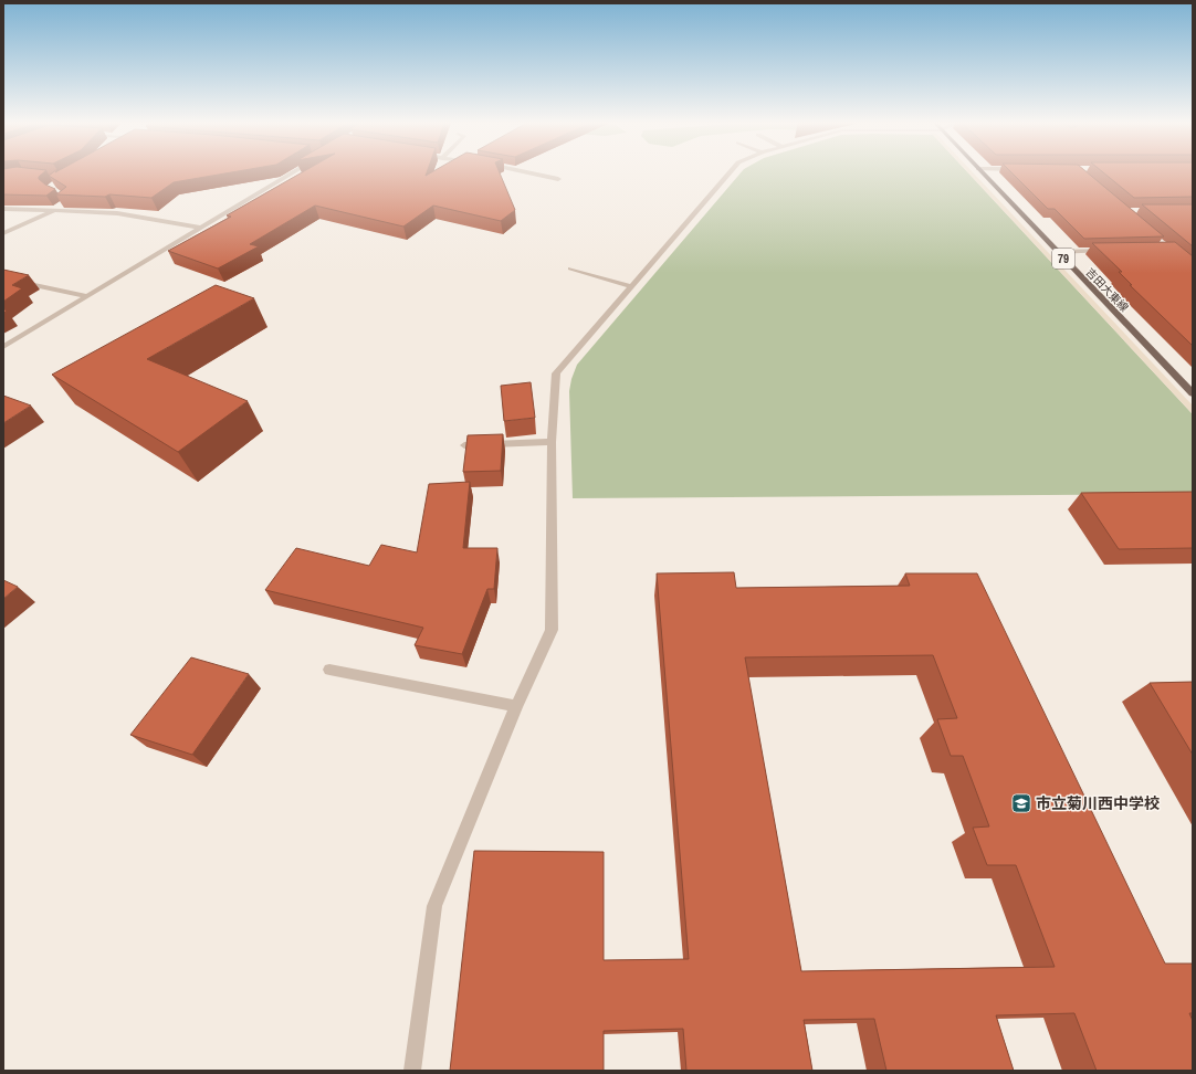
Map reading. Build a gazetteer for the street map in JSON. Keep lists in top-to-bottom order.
{
  "streets": {
    "main road": ["79", "吉田大東線"]
  },
  "places": {
    "school or university": ["市立菊川西中学校"]
  }
}
